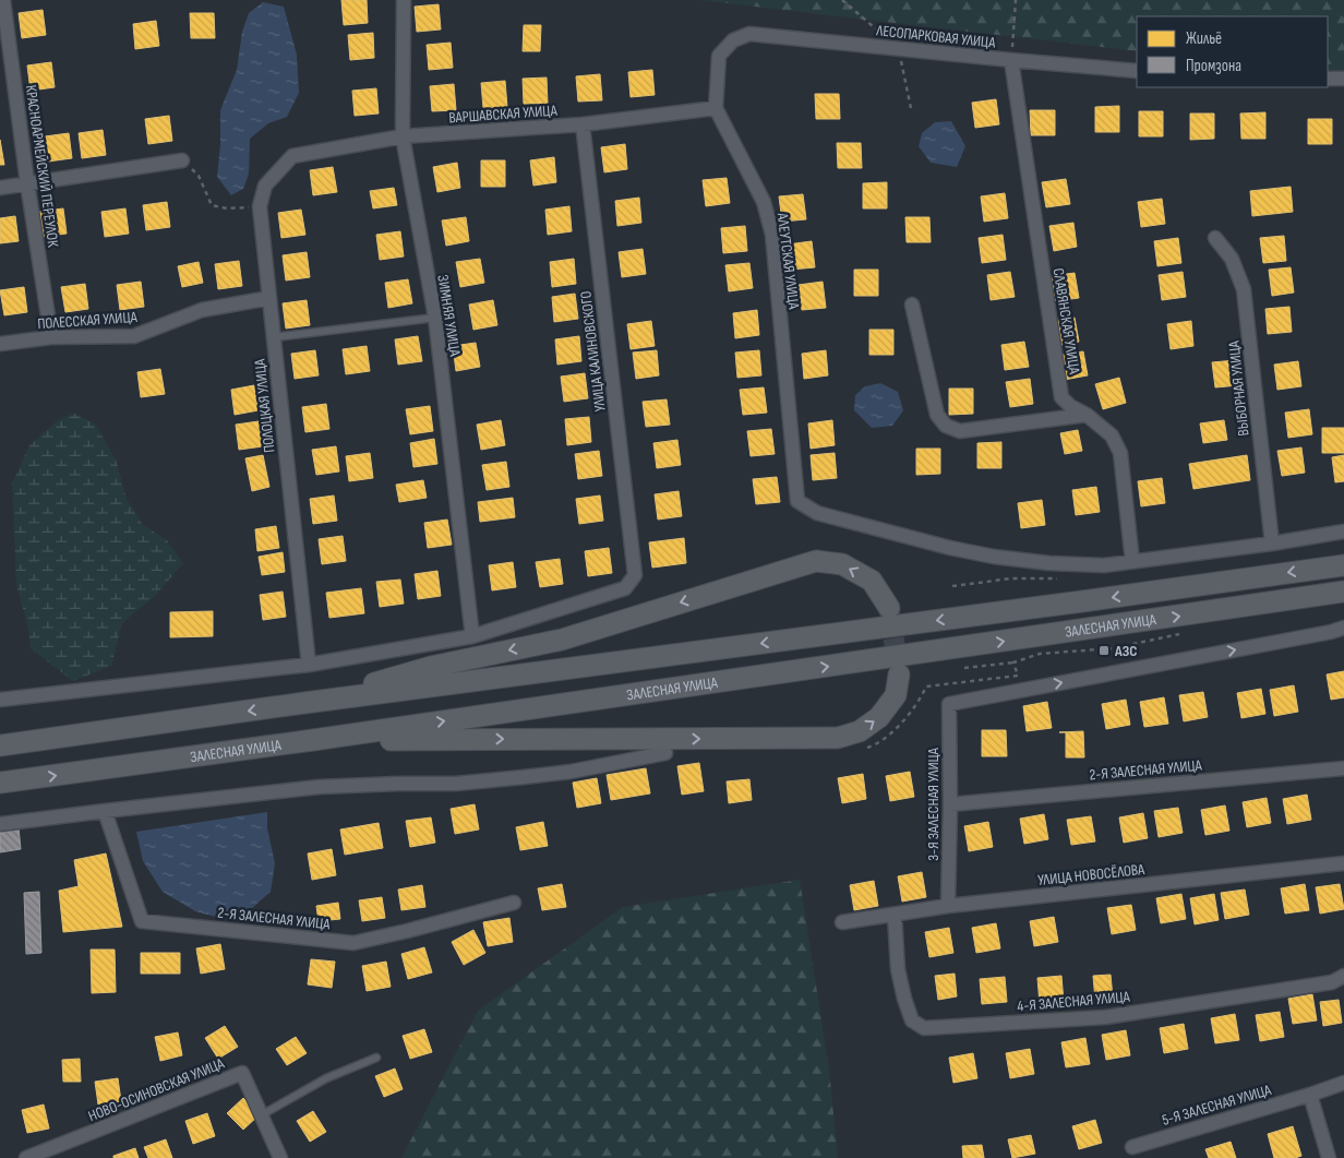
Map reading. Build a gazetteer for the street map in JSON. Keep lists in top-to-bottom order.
{
  "streets": {
    "main road": ["ЗАЛЕСНАЯ УЛИЦА"],
    "street": [
      "ЛЕСОПАРКОВАЯ УЛИЦА",
      "ВАРШАВСКАЯ УЛИЦА",
      "КРАСНОАРМЕЙСКИЙ ПЕРЕУЛОК",
      "АЛЕУТСКАЯ УЛИЦА",
      "ЗИМНЯЯ УЛИЦА",
      "ПОЛЕССКАЯ УЛИЦА",
      "СЛАВЯНСКАЯ УЛИЦА",
      "УЛИЦА КАЛИНОВСКОГО",
      "ВЫБОРНАЯ УЛИЦА",
      "ПОЛОЦКАЯ УЛИЦА",
      "2-Я ЗАЛЕСНАЯ УЛИЦА",
      "3-Я ЗАЛЕСНАЯ УЛИЦА",
      "УЛИЦА НОВОСЁЛОВА",
      "4-Я ЗАЛЕСНАЯ УЛИЦА",
      "НОВО-ОСИНОВСКАЯ УЛИЦА",
      "5-Я ЗАЛЕСНАЯ УЛИЦА"
    ]
  },
  "crossings": [
    ["ЛЕСОПАРКОВАЯ УЛИЦА", "ВАРШАВСКАЯ УЛИЦА"],
    ["ЛЕСОПАРКОВАЯ УЛИЦА", "АЛЕУТСКАЯ УЛИЦА"],
    ["ЛЕСОПАРКОВАЯ УЛИЦА", "СЛАВЯНСКАЯ УЛИЦА"],
    ["ВАРШАВСКАЯ УЛИЦА", "АЛЕУТСКАЯ УЛИЦА"],
    ["ВАРШАВСКАЯ УЛИЦА", "ЗИМНЯЯ УЛИЦА"],
    ["ВАРШАВСКАЯ УЛИЦА", "УЛИЦА КАЛИНОВСКОГО"],
    ["ВАРШАВСКАЯ УЛИЦА", "ПОЛОЦКАЯ УЛИЦА"],
    ["КРАСНОАРМЕЙСКИЙ ПЕРЕУЛОК", "ПОЛЕССКАЯ УЛИЦА"],
    ["АЛЕУТСКАЯ УЛИЦА", "СЛАВЯНСКАЯ УЛИЦА"],
    ["ЗИМНЯЯ УЛИЦА", "УЛИЦА КАЛИНОВСКОГО"],
    ["ПОЛЕССКАЯ УЛИЦА", "ПОЛОЦКАЯ УЛИЦА"],
    ["2-Я ЗАЛЕСНАЯ УЛИЦА", "3-Я ЗАЛЕСНАЯ УЛИЦА"],
    ["3-Я ЗАЛЕСНАЯ УЛИЦА", "УЛИЦА НОВОСЁЛОВА"],
    ["УЛИЦА НОВОСЁЛОВА", "4-Я ЗАЛЕСНАЯ УЛИЦА"]
  ],
  "places": {
    "transit": ["АЗС"]
  },
  "legend": ["Жильё", "Промзона"]
}
